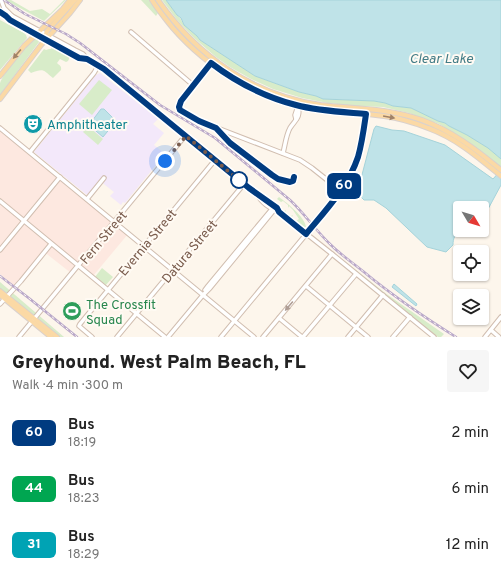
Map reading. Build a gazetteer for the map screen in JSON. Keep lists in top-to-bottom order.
{
  "streets": {
    "street": ["Fern Street", "Evernia Street", "Datura Street"]
  },
  "water": ["Clear Lake"],
  "places": {
    "theatre": ["Amphitheater"],
    "sports": ["The Crossfit Squad"]
  },
  "lines": ["bus line 60"],
  "north": "bottom right",
  "page": {
    "on_map": "60",
    "heading": ["Greyhound. West Palm Beach, FL", "Walk · 4 min · 300 m"],
    "list": [
      {
        "mark": "60",
        "name": "Bus",
        "note": "18:19",
        "value": "2 min"
      },
      {
        "mark": "44",
        "name": "Bus",
        "note": "18:23",
        "value": "6 min"
      },
      {
        "mark": "31",
        "name": "Bus",
        "note": "18:29",
        "value": "12 min"
      }
    ]
  }
}
